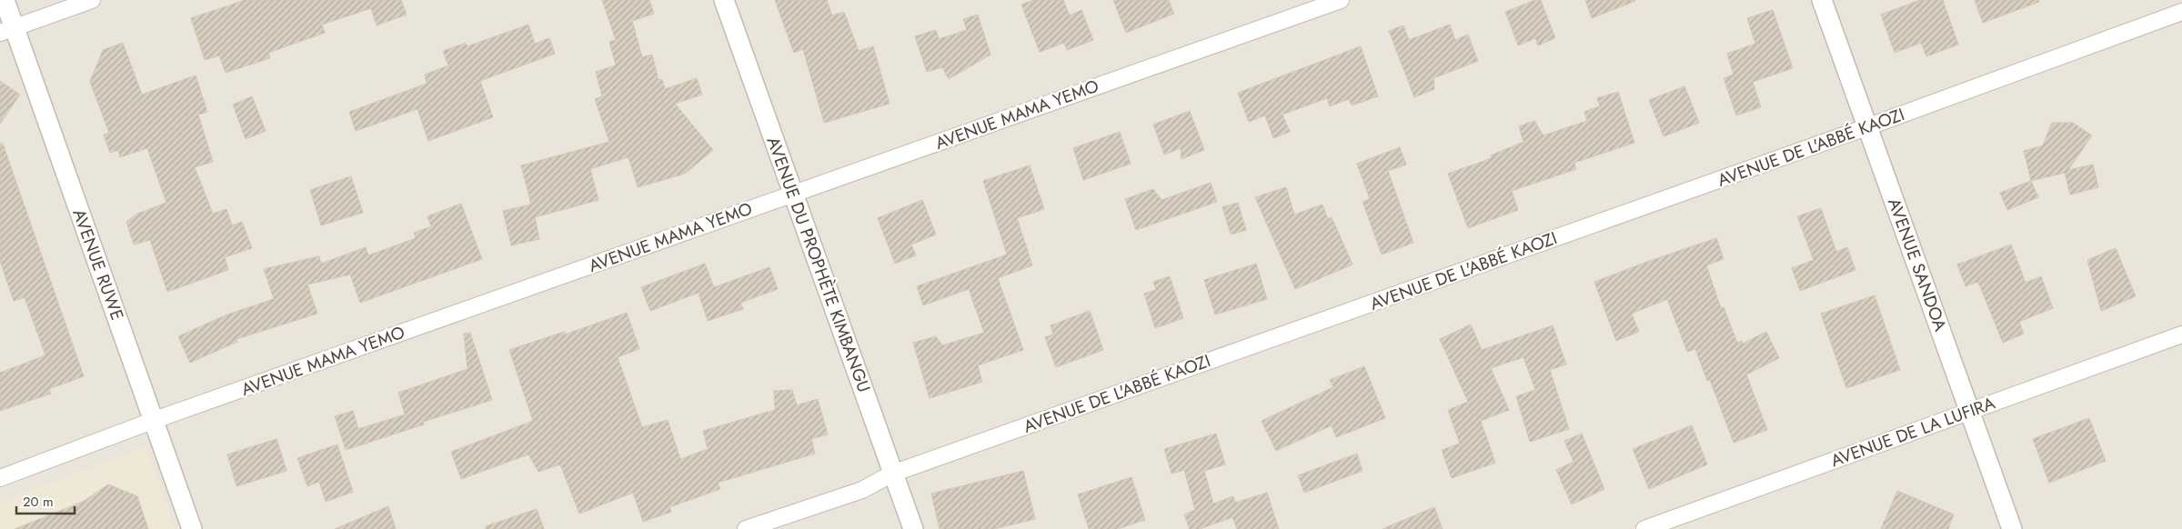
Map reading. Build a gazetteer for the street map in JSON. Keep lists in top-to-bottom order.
{
  "streets": {
    "street": [
      "AVENUE MAMA YEMO",
      "AVENUE DE L'ABBÉ KAOZI",
      "AVENUE RUWE",
      "AVENUE DU PROPHÈTE KIMBANGU",
      "AVENUE SANDOA",
      "AVENUE DE LA LUFIRA"
    ]
  },
  "crossings": [
    ["AVENUE MAMA YEMO", "AVENUE RUWE"],
    ["AVENUE MAMA YEMO", "AVENUE DU PROPHÈTE KIMBANGU"],
    ["AVENUE DE L'ABBÉ KAOZI", "AVENUE DU PROPHÈTE KIMBANGU"],
    ["AVENUE DE L'ABBÉ KAOZI", "AVENUE SANDOA"],
    ["AVENUE SANDOA", "AVENUE DE LA LUFIRA"]
  ],
  "scale_bar": "20 m"
}
